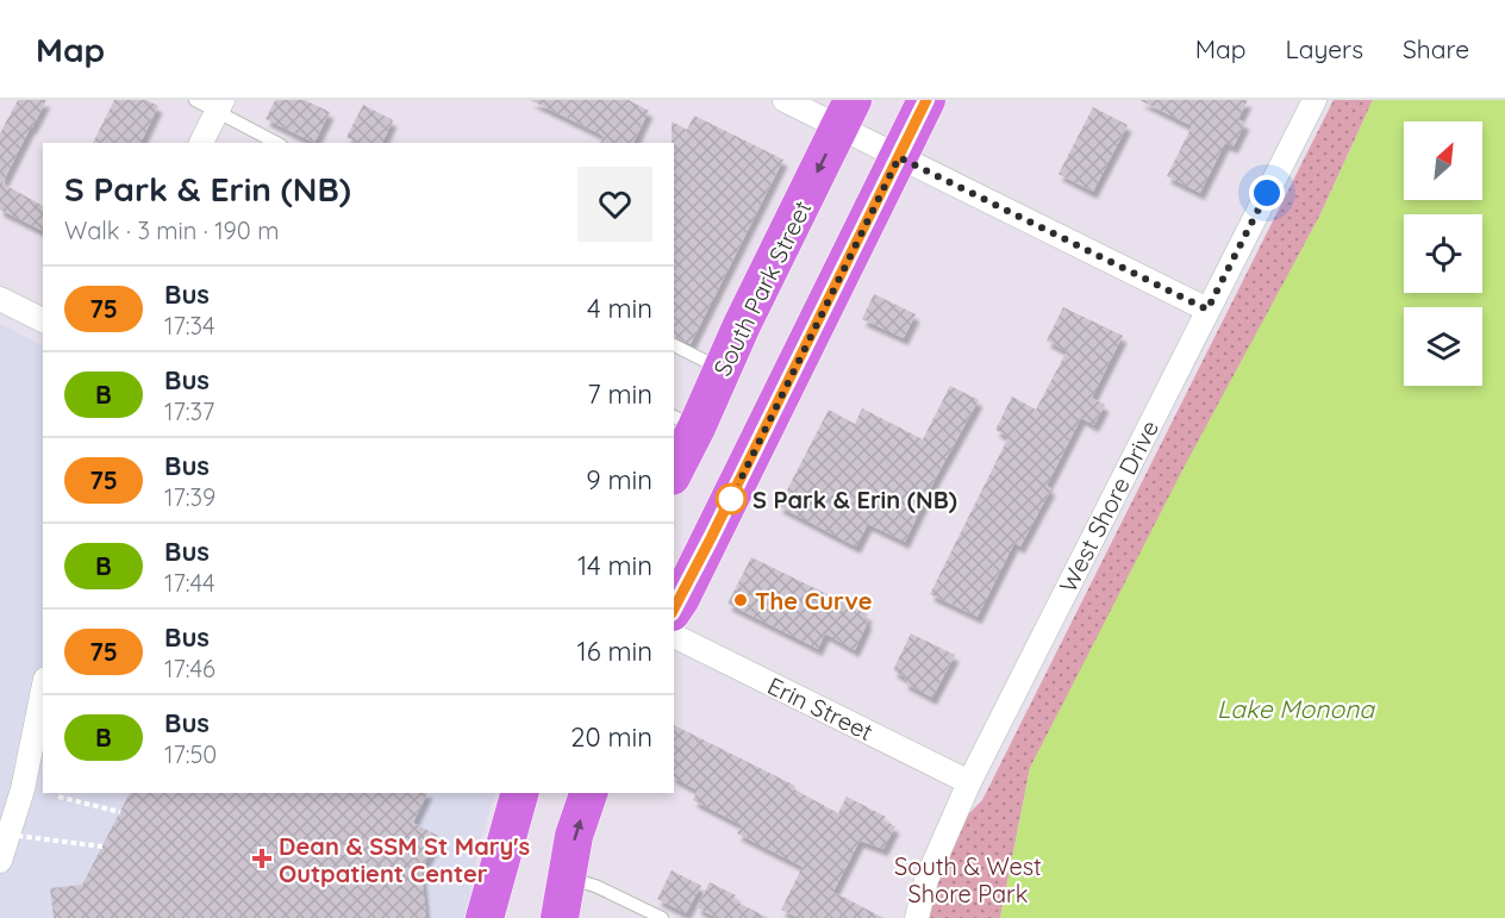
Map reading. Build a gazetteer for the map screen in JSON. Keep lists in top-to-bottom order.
{
  "streets": {
    "main road": ["South Park Street"],
    "street": ["West Shore Drive", "Erin Street"]
  },
  "crossings": [
    ["West Shore Drive", "Erin Street"]
  ],
  "water": ["Lake Monona"],
  "parks": ["South & West Shore Park"],
  "places": {
    "other": ["S Park & Erin (NB)", "The Curve"],
    "health": ["Dean & SSM St Mary's Outpatient Center"]
  },
  "lines": ["bus line 75"],
  "north": "top right",
  "page": {
    "header": "Map",
    "nav": ["Map", "Layers", "Share"],
    "heading": ["S Park & Erin (NB)", "Walk · 3 min · 190 m"],
    "list": [
      {
        "mark": "75",
        "name": "Bus",
        "note": "17:34",
        "value": "4 min"
      },
      {
        "mark": "B",
        "name": "Bus",
        "note": "17:37",
        "value": "7 min"
      },
      {
        "mark": "75",
        "name": "Bus",
        "note": "17:39",
        "value": "9 min"
      },
      {
        "mark": "B",
        "name": "Bus",
        "note": "17:44",
        "value": "14 min"
      },
      {
        "mark": "75",
        "name": "Bus",
        "note": "17:46",
        "value": "16 min"
      },
      {
        "mark": "B",
        "name": "Bus",
        "note": "17:50",
        "value": "20 min"
      }
    ]
  }
}
